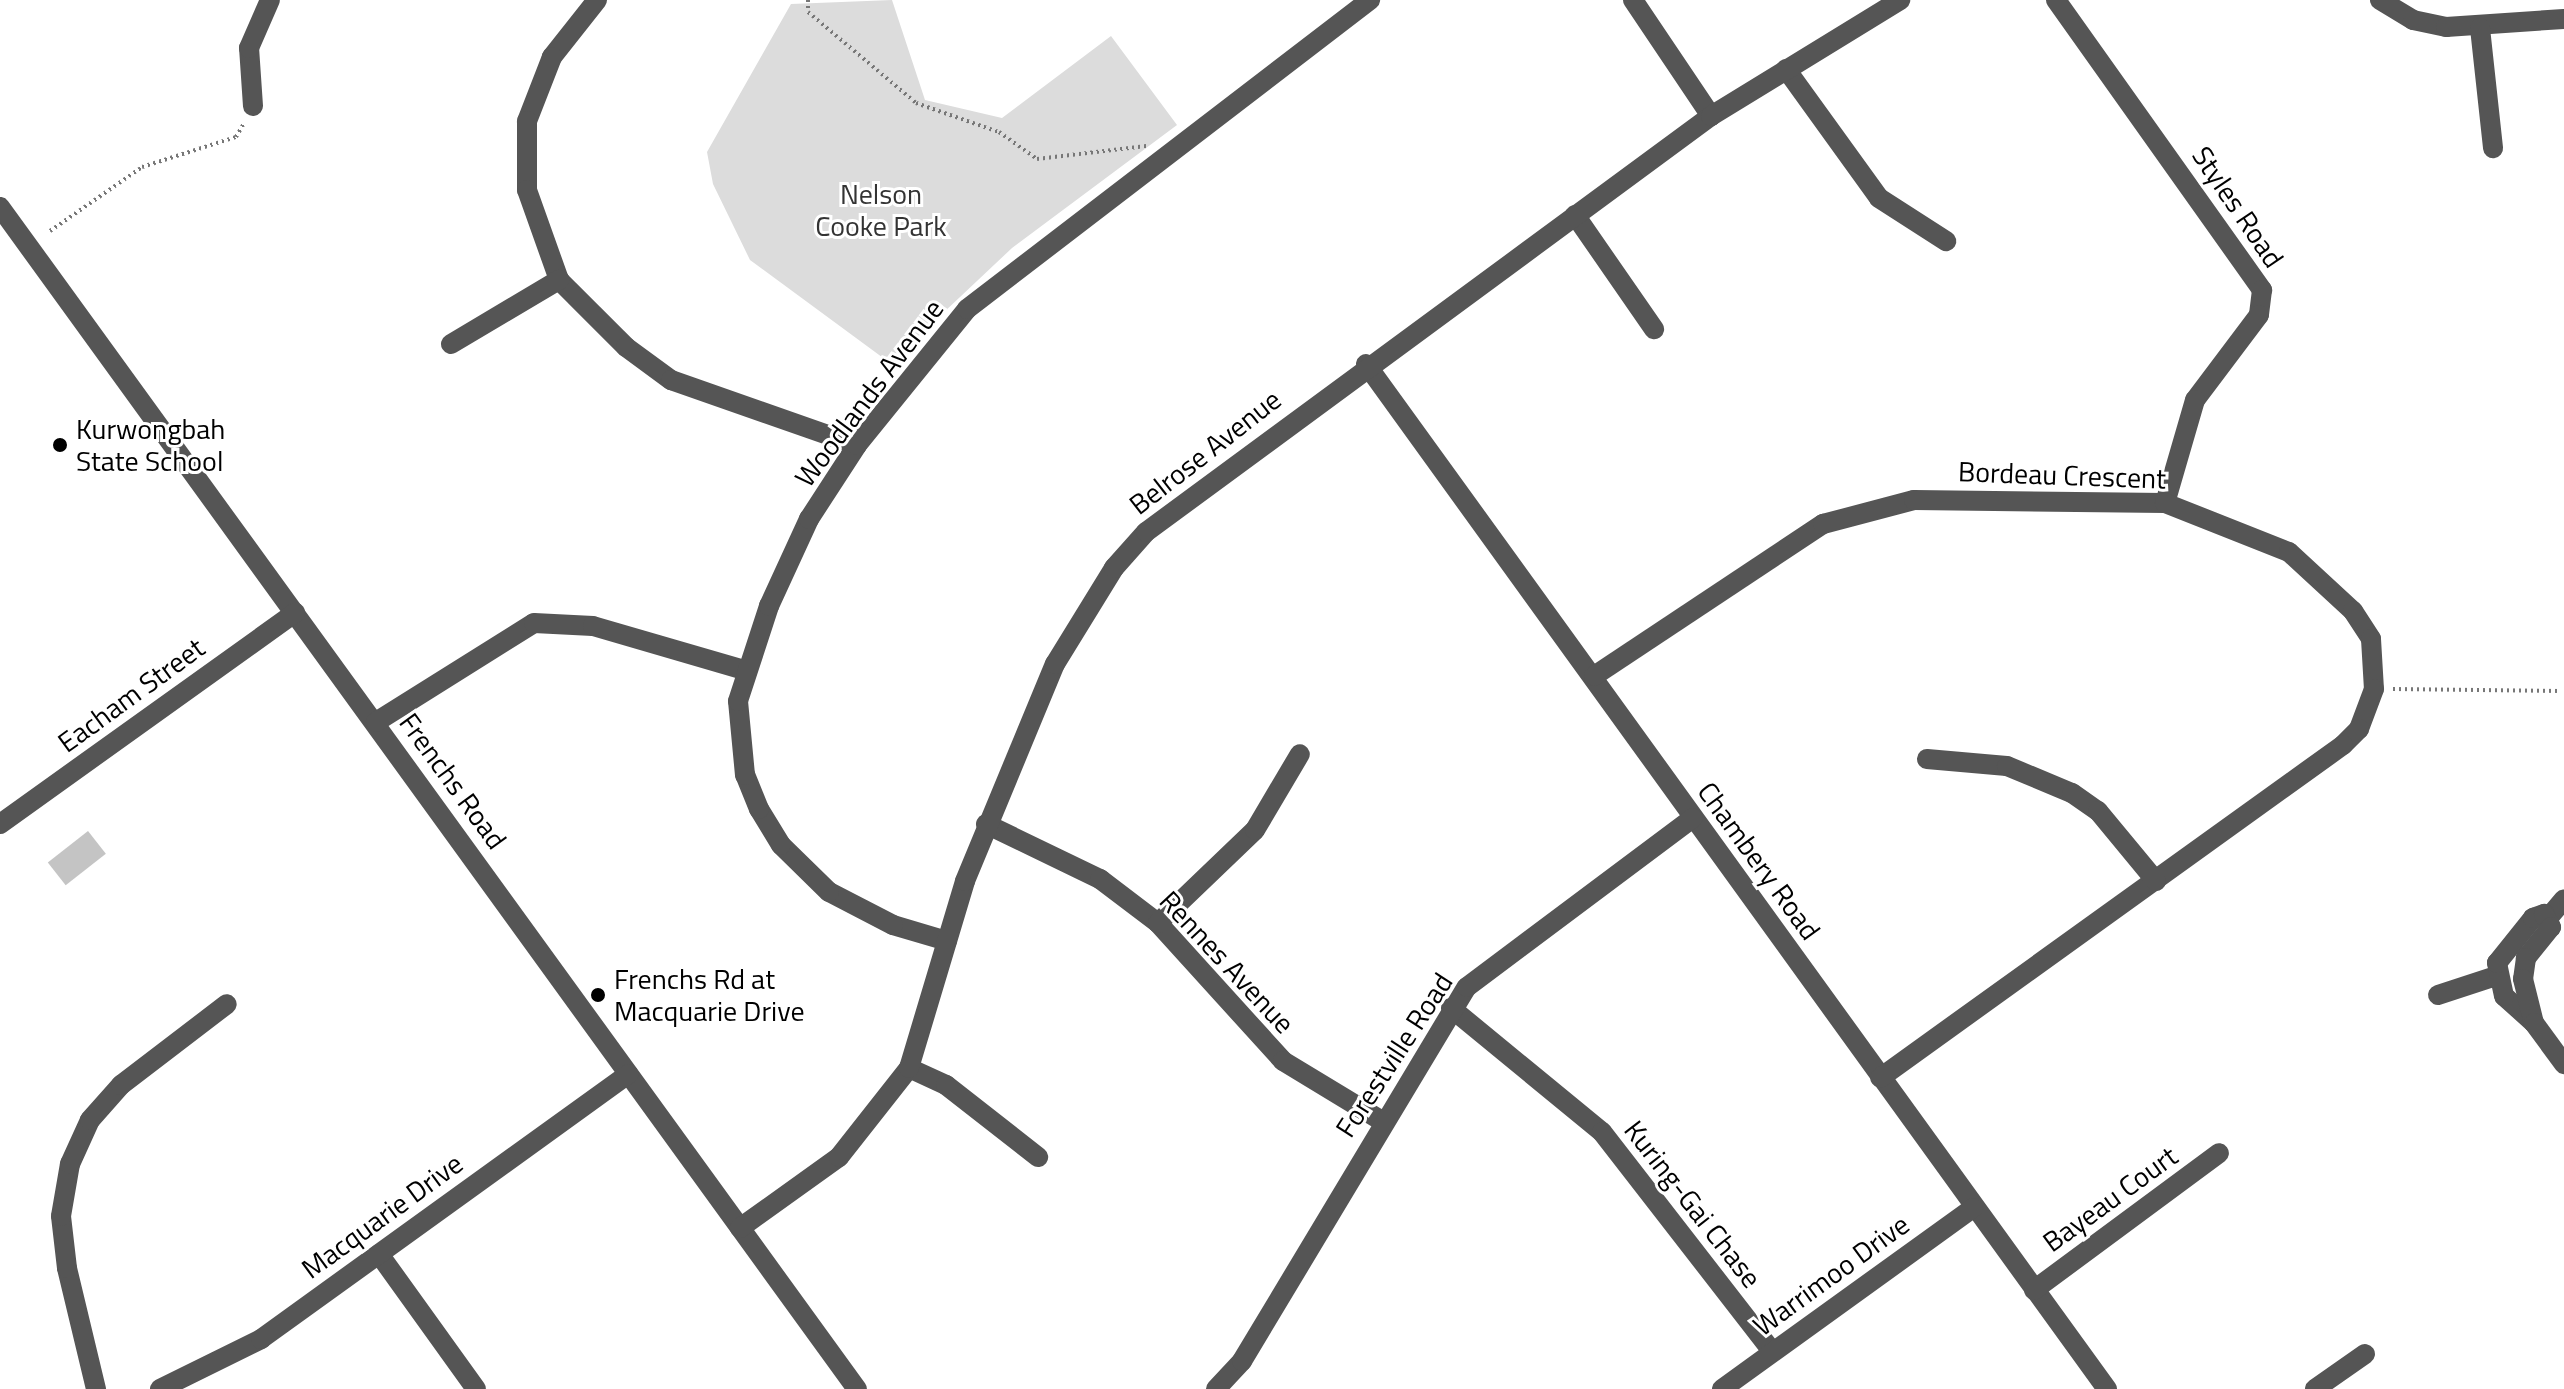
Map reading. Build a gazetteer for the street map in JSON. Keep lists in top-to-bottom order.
{
  "streets": {
    "street": [
      "Styles Road",
      "Woodlands Avenue",
      "Belrose Avenue",
      "Bordeau Crescent",
      "Eacham Street",
      "Frenchs Road",
      "Chambery Road",
      "Rennes Avenue",
      "Forestville Road",
      "Bayeau Court",
      "Kuring-Gai Chase",
      "Macquarie Drive",
      "Warrimoo Drive"
    ]
  },
  "crossings": [
    ["Styles Road", "Bordeau Crescent"],
    ["Woodlands Avenue", "Belrose Avenue"],
    ["Belrose Avenue", "Frenchs Road"],
    ["Belrose Avenue", "Chambery Road"],
    ["Belrose Avenue", "Rennes Avenue"],
    ["Bordeau Crescent", "Chambery Road"],
    ["Eacham Street", "Frenchs Road"],
    ["Frenchs Road", "Macquarie Drive"],
    ["Chambery Road", "Forestville Road"],
    ["Chambery Road", "Bayeau Court"],
    ["Chambery Road", "Warrimoo Drive"],
    ["Rennes Avenue", "Forestville Road"],
    ["Forestville Road", "Kuring-Gai Chase"],
    ["Kuring-Gai Chase", "Warrimoo Drive"]
  ],
  "parks": ["Nelson Cooke Park"],
  "places": ["Kurwongbah State School", "Frenchs Rd at Macquarie Drive"]
}
